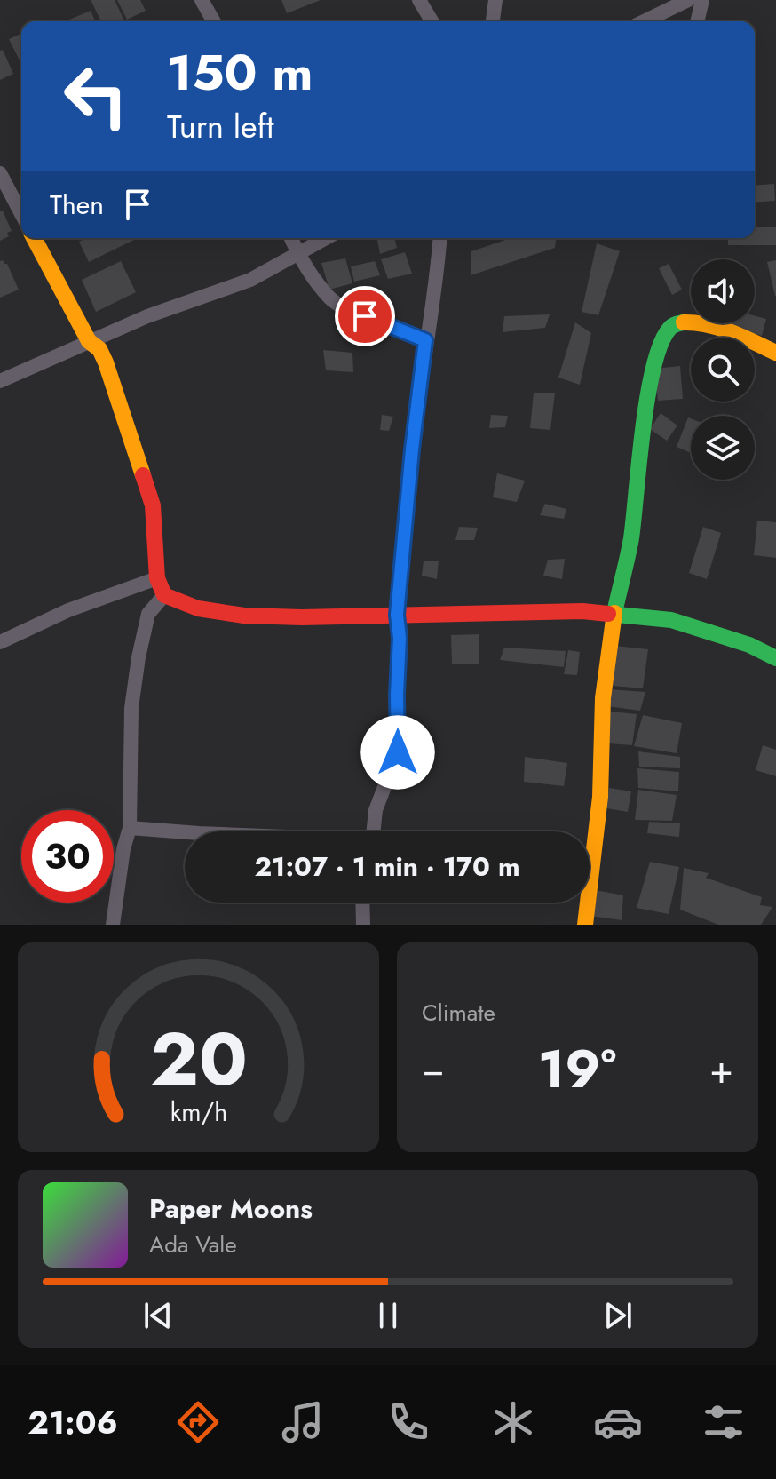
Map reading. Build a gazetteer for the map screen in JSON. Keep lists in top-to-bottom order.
{
  "page": {
    "turn": ["150 m", "Turn left"],
    "then": "Then",
    "limit": "30",
    "trip": "21:07 · 1 min · 170 m",
    "tile": "Climate",
    "heat": ["−", "19°", "+"],
    "song": ["Paper Moons", "Ada Vale"],
    "tabs": "21:06",
    "gauge": ["20", "km/h"]
  }
}
